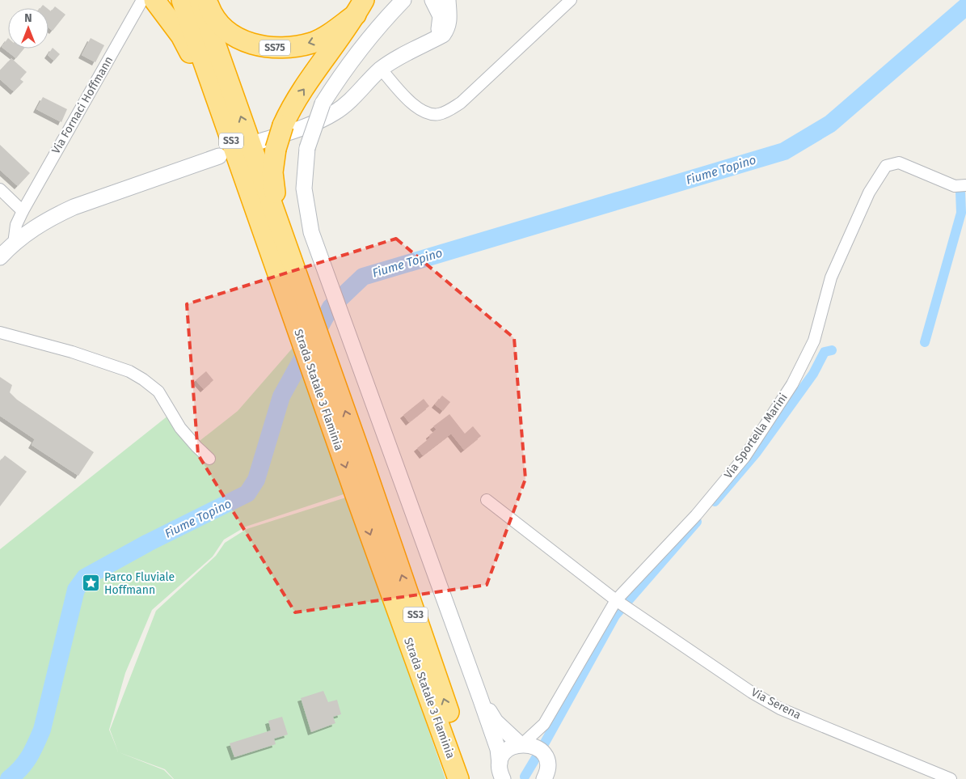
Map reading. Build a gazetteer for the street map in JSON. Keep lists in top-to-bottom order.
{
  "streets": {
    "highway": ["SS75", "SS3", "Strada Statale 3 Flaminia"],
    "main road": ["Via Sportella Marini"],
    "street": ["Via Fornaci Hoffmann", "Via Serena"]
  },
  "crossings": [
    ["SS75", "Strada Statale 3 Flaminia"],
    ["Via Sportella Marini", "Via Serena"]
  ],
  "water": ["Fiume Topino"],
  "places": {
    "place": ["Parco Fluviale Hoffmann"]
  },
  "north": "top"
}
